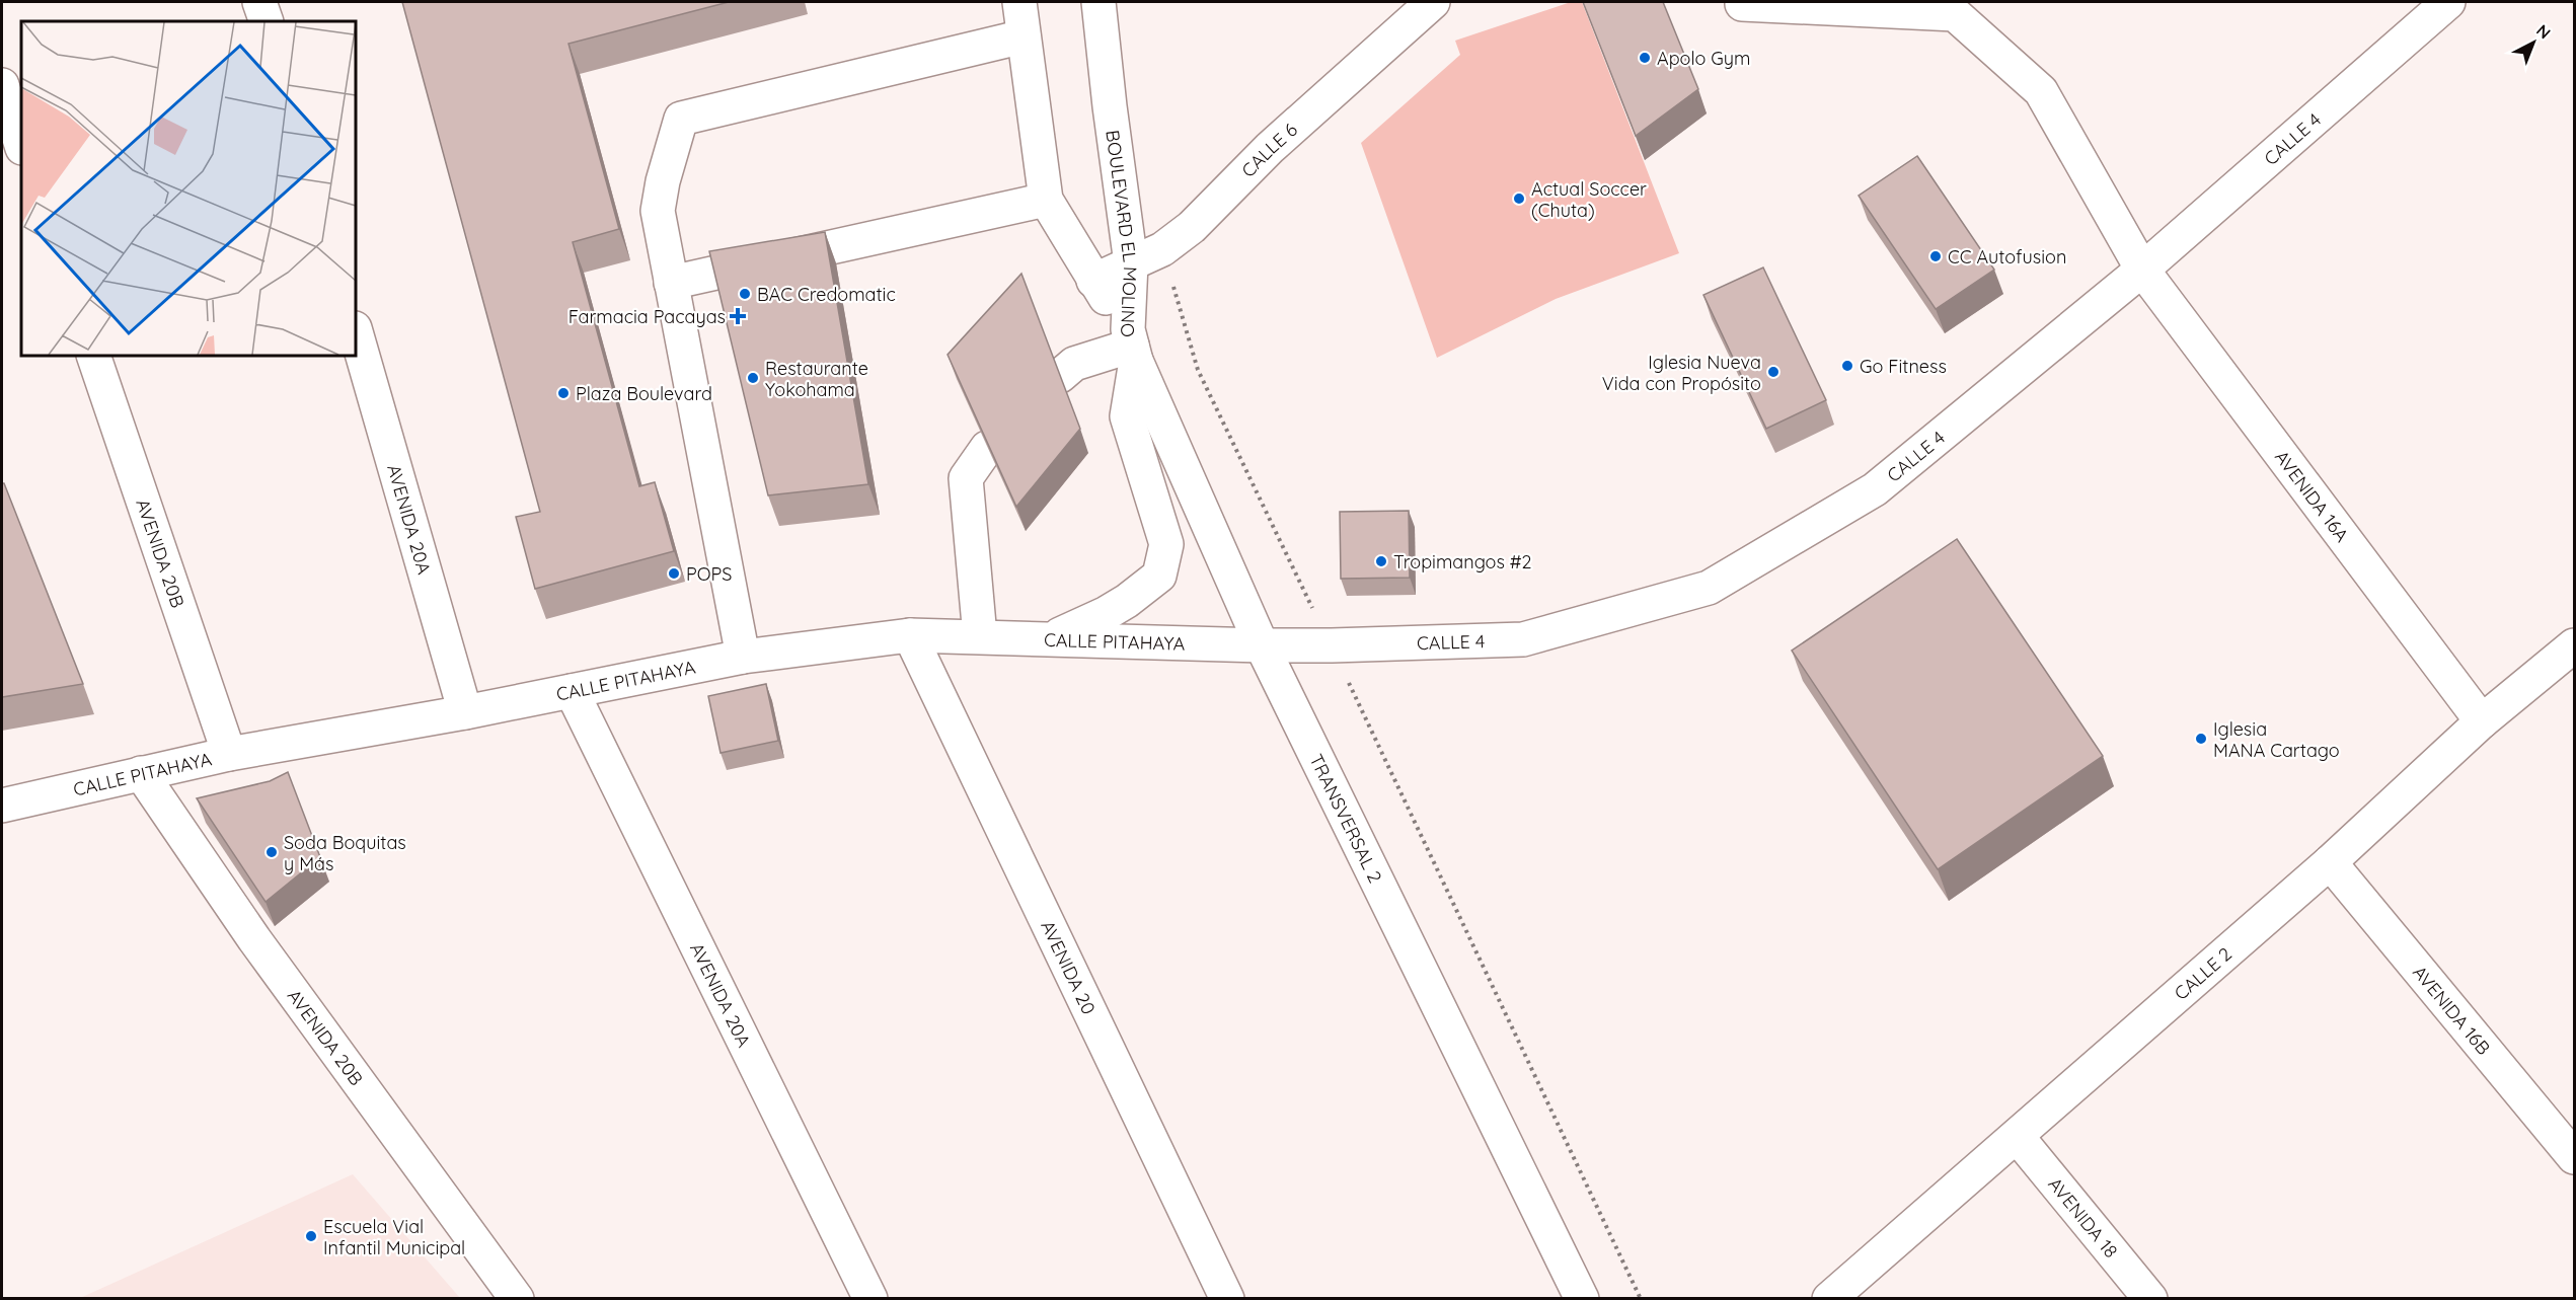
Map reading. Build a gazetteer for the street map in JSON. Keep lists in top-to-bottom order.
{
  "streets": {
    "street": [
      "CALLE 4",
      "CALLE 6",
      "BOULEVARD EL MOLINO",
      "AVENIDA 16A",
      "AVENIDA 20A",
      "AVENIDA 20B",
      "CALLE PITAHAYA",
      "TRANSVERSAL 2",
      "AVENIDA 20",
      "CALLE 2",
      "AVENIDA 16B",
      "AVENIDA 18"
    ]
  },
  "crossings": [
    ["CALLE 4", "AVENIDA 16A"],
    ["CALLE 4", "CALLE PITAHAYA"],
    ["CALLE 4", "TRANSVERSAL 2"],
    ["CALLE 6", "BOULEVARD EL MOLINO"],
    ["BOULEVARD EL MOLINO", "TRANSVERSAL 2"],
    ["AVENIDA 16A", "CALLE 2"],
    ["AVENIDA 20A", "CALLE PITAHAYA"],
    ["AVENIDA 20B", "CALLE PITAHAYA"],
    ["CALLE PITAHAYA", "TRANSVERSAL 2"],
    ["CALLE PITAHAYA", "AVENIDA 20"],
    ["CALLE 2", "AVENIDA 16B"],
    ["CALLE 2", "AVENIDA 18"]
  ],
  "places": {
    "other": [
      "Apolo Gym",
      "Actual Soccer (Chuta)",
      "CC Autofusion",
      "BAC Credomatic",
      "Go Fitness",
      "Iglesia Nueva Vida con Propósito",
      "Restaurante Yokohama",
      "Plaza Boulevard",
      "Tropimangos #2",
      "POPS",
      "Iglesia MANA Cartago",
      "Soda Boquitas y Más",
      "Escuela Vial Infantil Municipal"
    ],
    "health": ["Farmacia Pacayas"]
  },
  "north": "top right"
}
